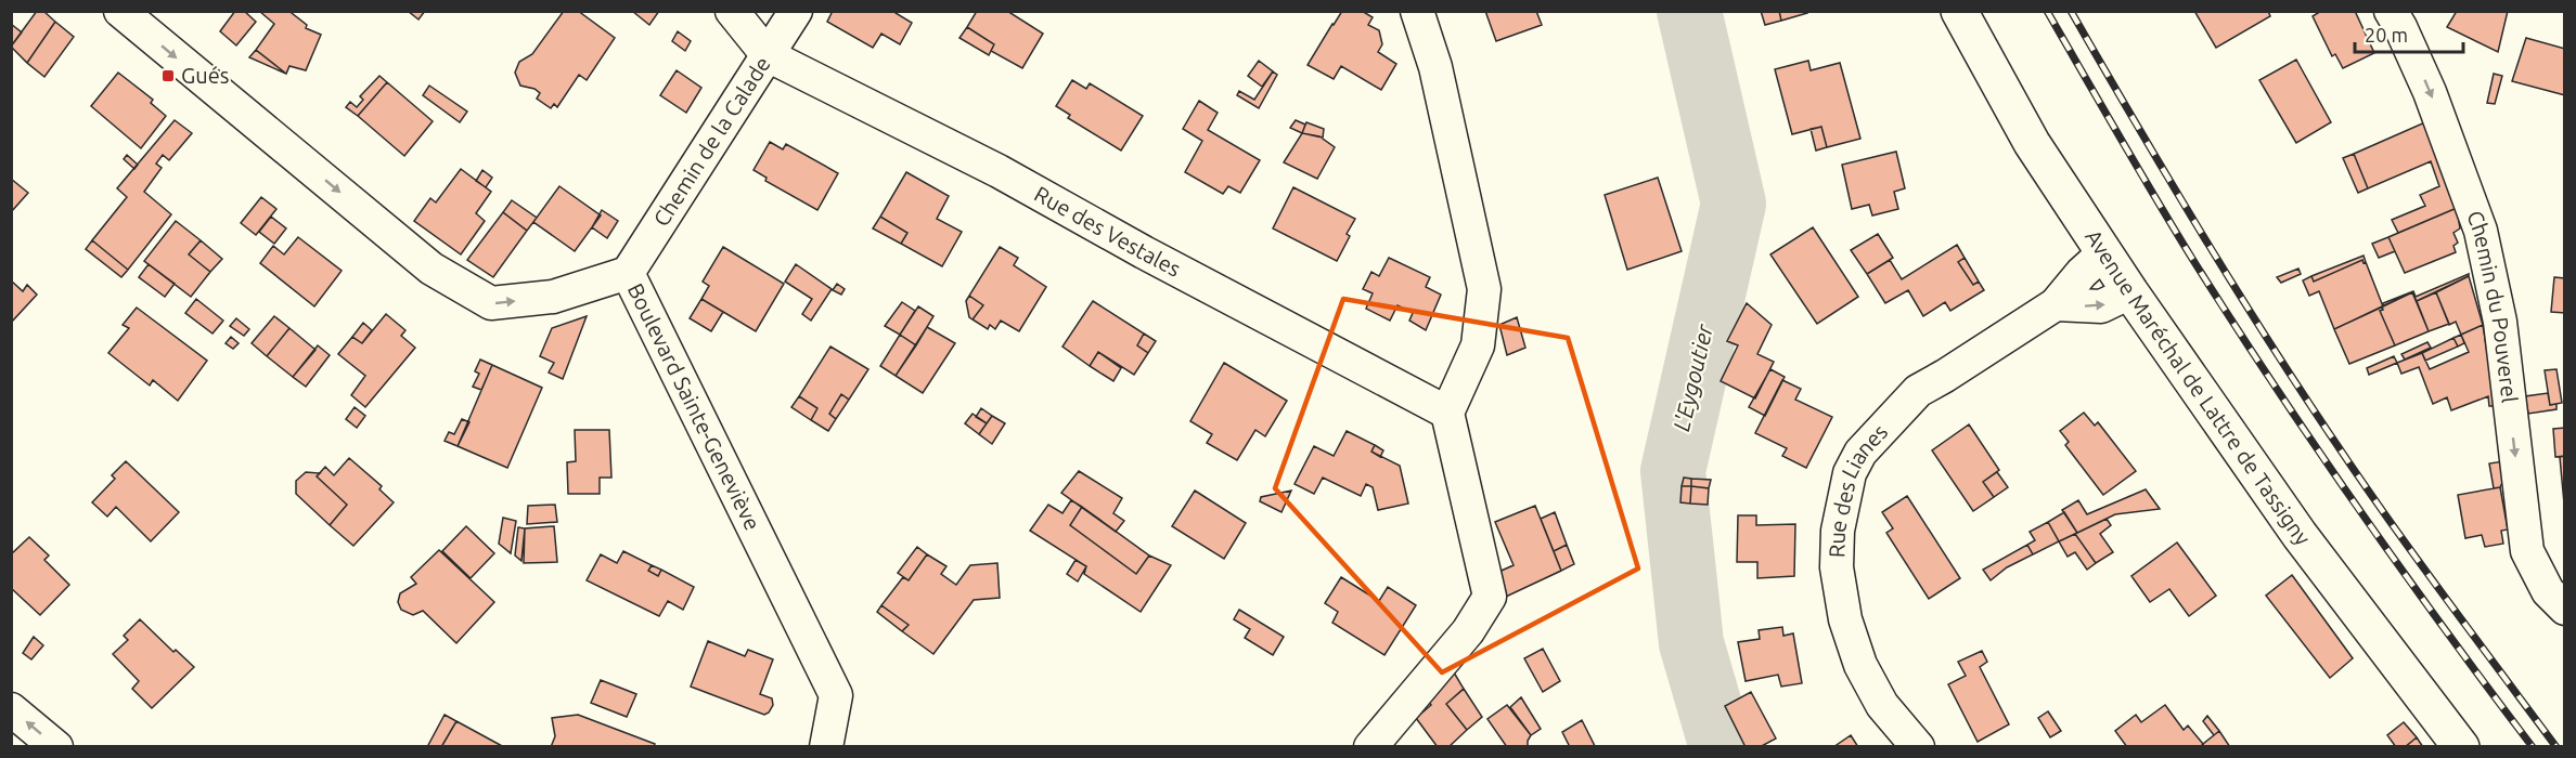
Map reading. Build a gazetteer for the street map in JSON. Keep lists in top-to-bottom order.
{
  "streets": {
    "main road": ["Avenue Maréchal de Lattre de Tassigny"],
    "street": [
      "Chemin de la Calade",
      "Rue des Vestales",
      "Chemin du Pouverel",
      "Boulevard Sainte-Geneviève",
      "Rue des Lianes"
    ]
  },
  "crossings": [
    ["Chemin de la Calade", "Rue des Vestales"],
    ["Chemin de la Calade", "Boulevard Sainte-Geneviève"],
    ["Avenue Maréchal de Lattre de Tassigny", "Rue des Lianes"]
  ],
  "one_way": ["Chemin du Pouverel", "Boulevard Sainte-Geneviève"],
  "water": ["L'Eygoutier"],
  "places": {
    "transit": ["Gués"]
  },
  "scale_bar": "20 m"
}
